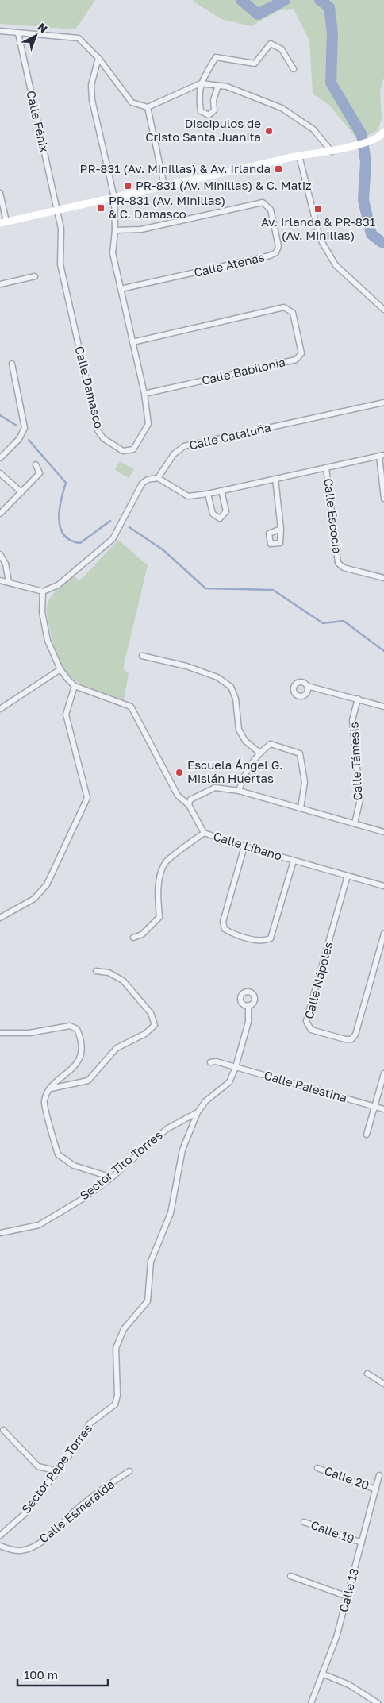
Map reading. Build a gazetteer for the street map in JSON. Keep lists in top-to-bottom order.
{
  "streets": {
    "street": [
      "Calle Fénix",
      "Calle Atenas",
      "Calle Babilonia",
      "Calle Damasco",
      "Calle Cataluña",
      "Calle Escocia",
      "Calle Támesis",
      "Calle Líbano",
      "Calle Nápoles",
      "Calle Palestina",
      "Sector Tito Torres",
      "Sector Pepe Torres",
      "Calle 20",
      "Calle Esmeralda",
      "Calle 19",
      "Calle 13"
    ]
  },
  "crossings": [
    ["Calle Fénix", "Calle Damasco"],
    ["Calle Atenas", "Calle Damasco"],
    ["Calle Babilonia", "Calle Damasco"],
    ["Calle Líbano", "Calle Nápoles"],
    ["Sector Tito Torres", "Sector Pepe Torres"],
    ["Calle 20", "Calle 13"],
    ["Calle 19", "Calle 13"]
  ],
  "places": {
    "other": ["Discipulos de Cristo Santa Juanita", "Escuela Ángel G. Mislán Huertas"],
    "transit": [
      "PR-831 (Av. Minillas) & Av. Irlanda",
      "PR-831 (Av. Minillas) & C. Matiz",
      "PR-831 (Av. Minillas) & C. Damasco",
      "Av. Irlanda & PR-831 (Av. Minillas)"
    ]
  },
  "scale_bar": "100 m",
  "north": "top right"
}
